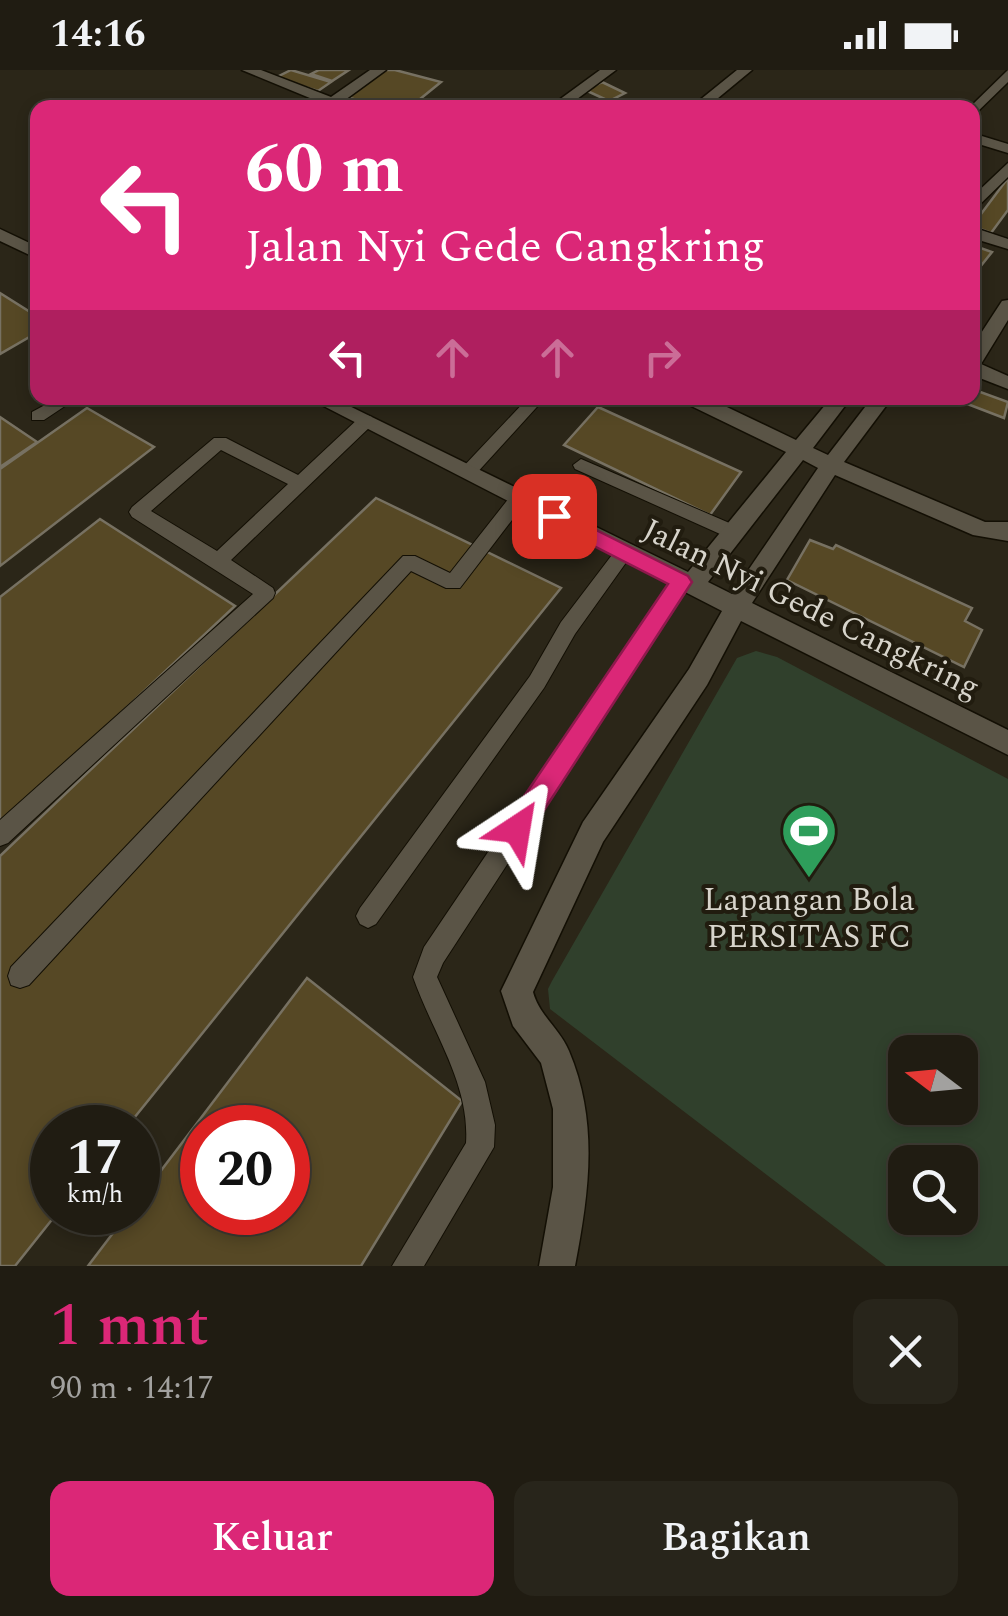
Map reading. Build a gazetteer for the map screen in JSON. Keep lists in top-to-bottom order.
{
  "streets": {
    "street": ["Jalan Nyi Gede Cangkring"]
  },
  "places": {
    "sports": ["Lapangan Bola PERSITAS FC"]
  },
  "north": "left",
  "page": {
    "status": "14:16",
    "turn": ["60 m", "Jalan Nyi Gede Cangkring"],
    "speed": "17 km/h",
    "limit": "20",
    "heading": ["1 mnt", "90 m · 14:17"],
    "buttons": ["Keluar", "Bagikan"]
  }
}
